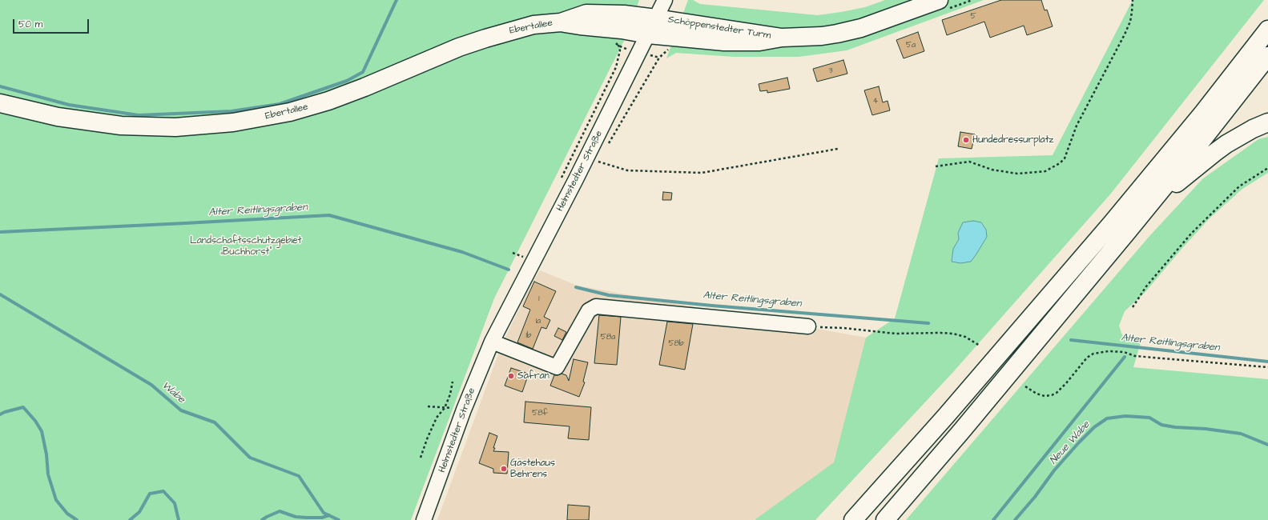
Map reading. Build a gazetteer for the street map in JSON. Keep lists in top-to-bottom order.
{
  "streets": {
    "main road": ["Ebertallee", "Schöppenstedter Turm"],
    "street": ["Helmstedter Straße"]
  },
  "crossings": [
    ["Ebertallee", "Schöppenstedter Turm"],
    ["Ebertallee", "Helmstedter Straße"],
    ["Schöppenstedter Turm", "Helmstedter Straße"]
  ],
  "water": ["Alter Reitlingsgraben", "Wabe", "Neue Wabe"],
  "parks": ["Landschaftsschutzgebiet „Buchhorst“"],
  "places": ["Hundedressurplatz", "Safran", "Gästehaus Behrens"],
  "house_numbers": [
    "5",
    "5a",
    "3",
    "4",
    "1",
    "1a",
    "1b",
    "58a",
    "58b",
    "58f"
  ],
  "scale_bar": "50 m"
}
